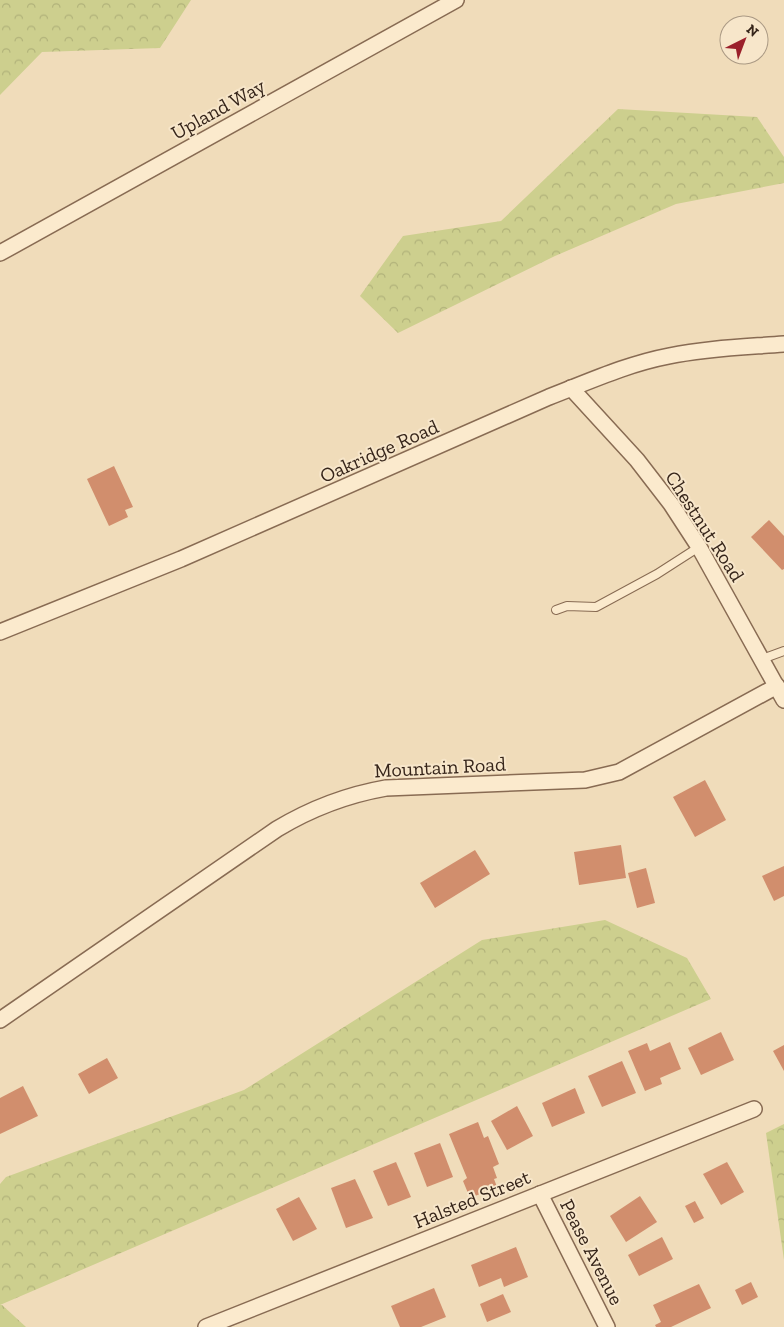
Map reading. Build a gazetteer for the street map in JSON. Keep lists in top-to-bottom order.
{
  "streets": {
    "street": [
      "Upland Way",
      "Oakridge Road",
      "Chestnut Road",
      "Mountain Road",
      "Halsted Street",
      "Pease Avenue"
    ]
  },
  "crossings": [
    ["Oakridge Road", "Chestnut Road"],
    ["Chestnut Road", "Mountain Road"],
    ["Halsted Street", "Pease Avenue"]
  ],
  "north": "top right"
}
